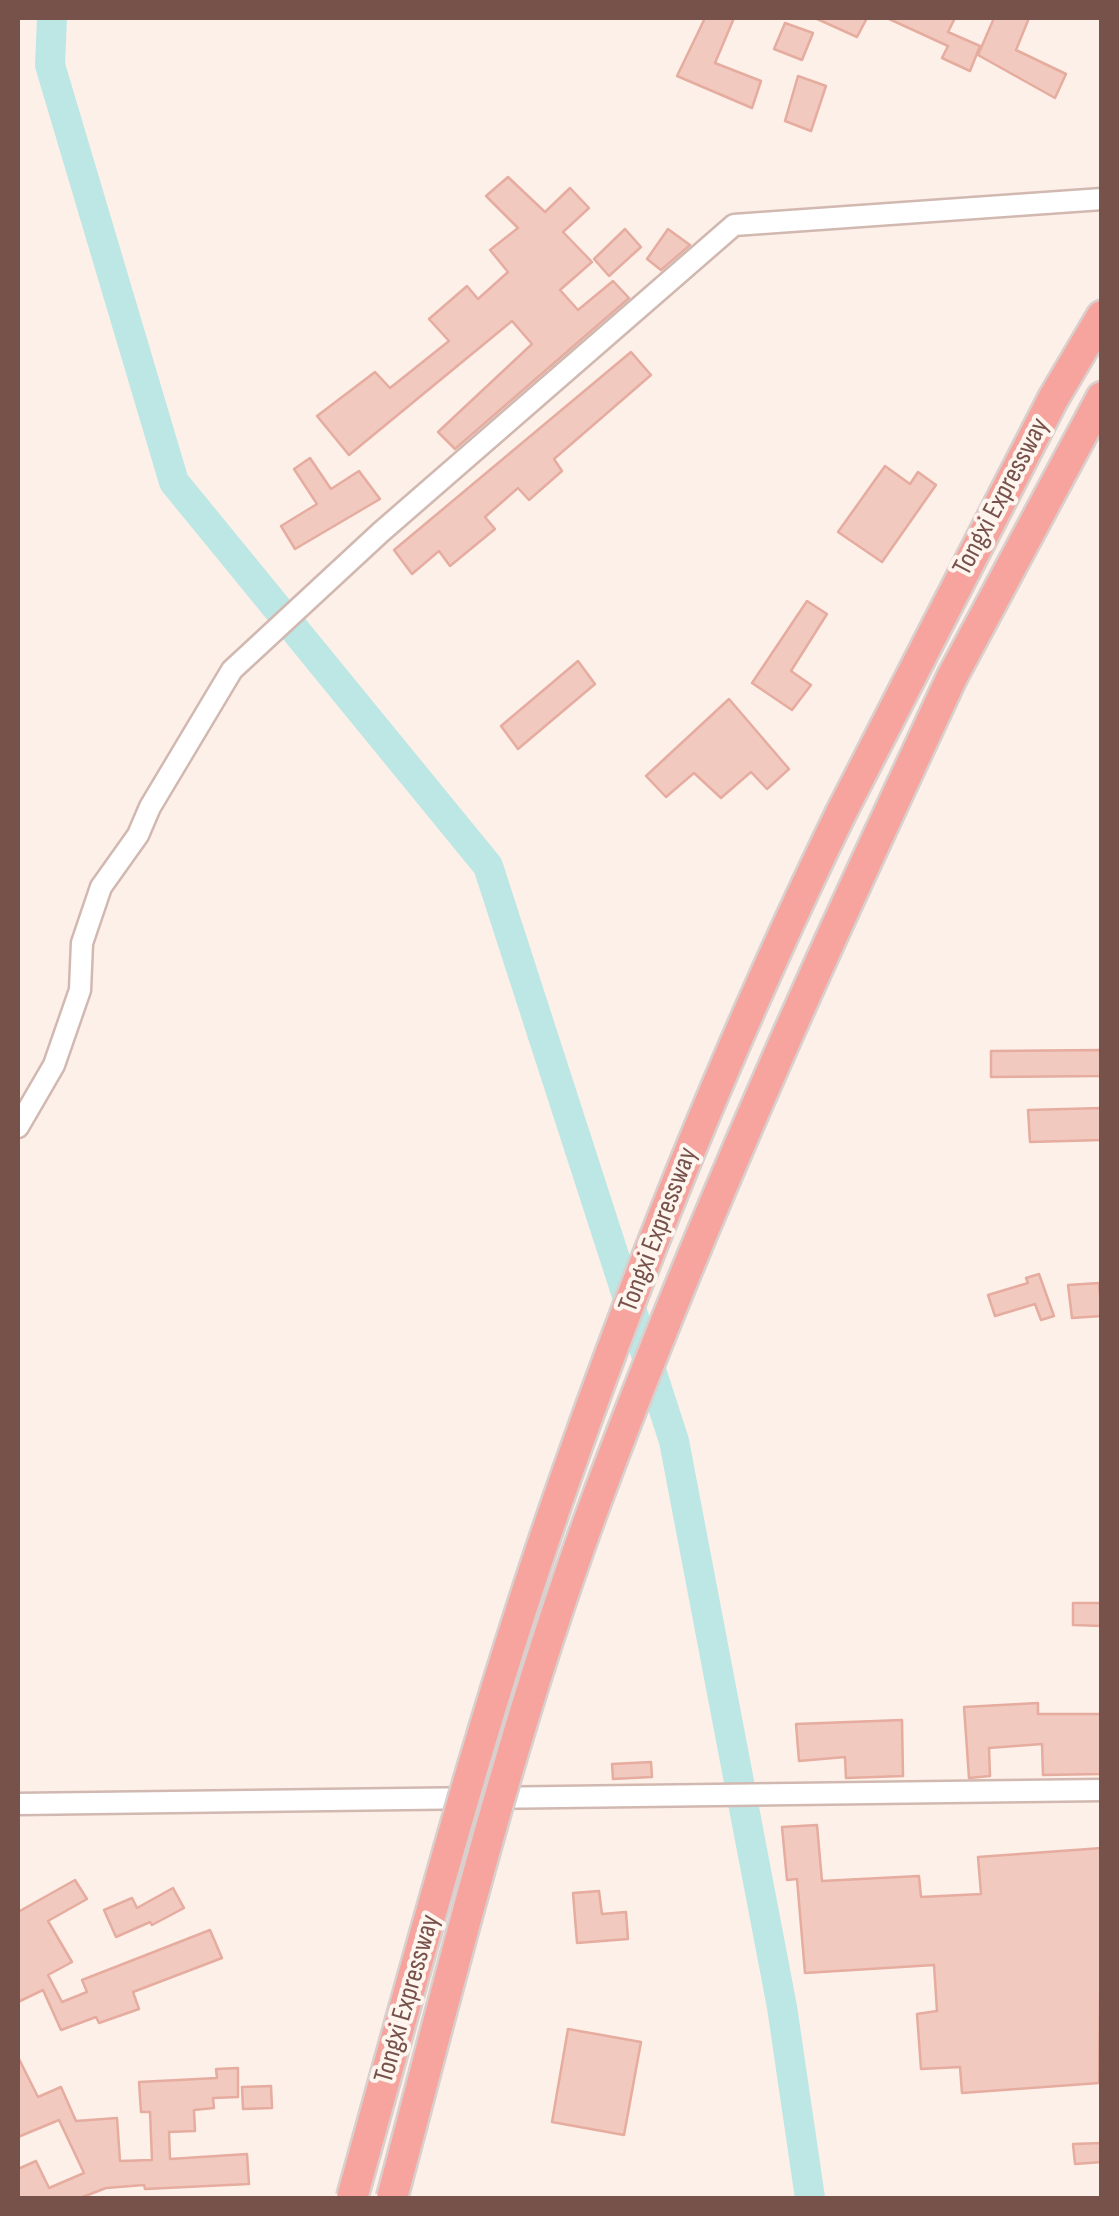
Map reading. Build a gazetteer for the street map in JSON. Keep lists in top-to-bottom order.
{
  "streets": {
    "highway": ["Tongxi Expressway"]
  }
}
